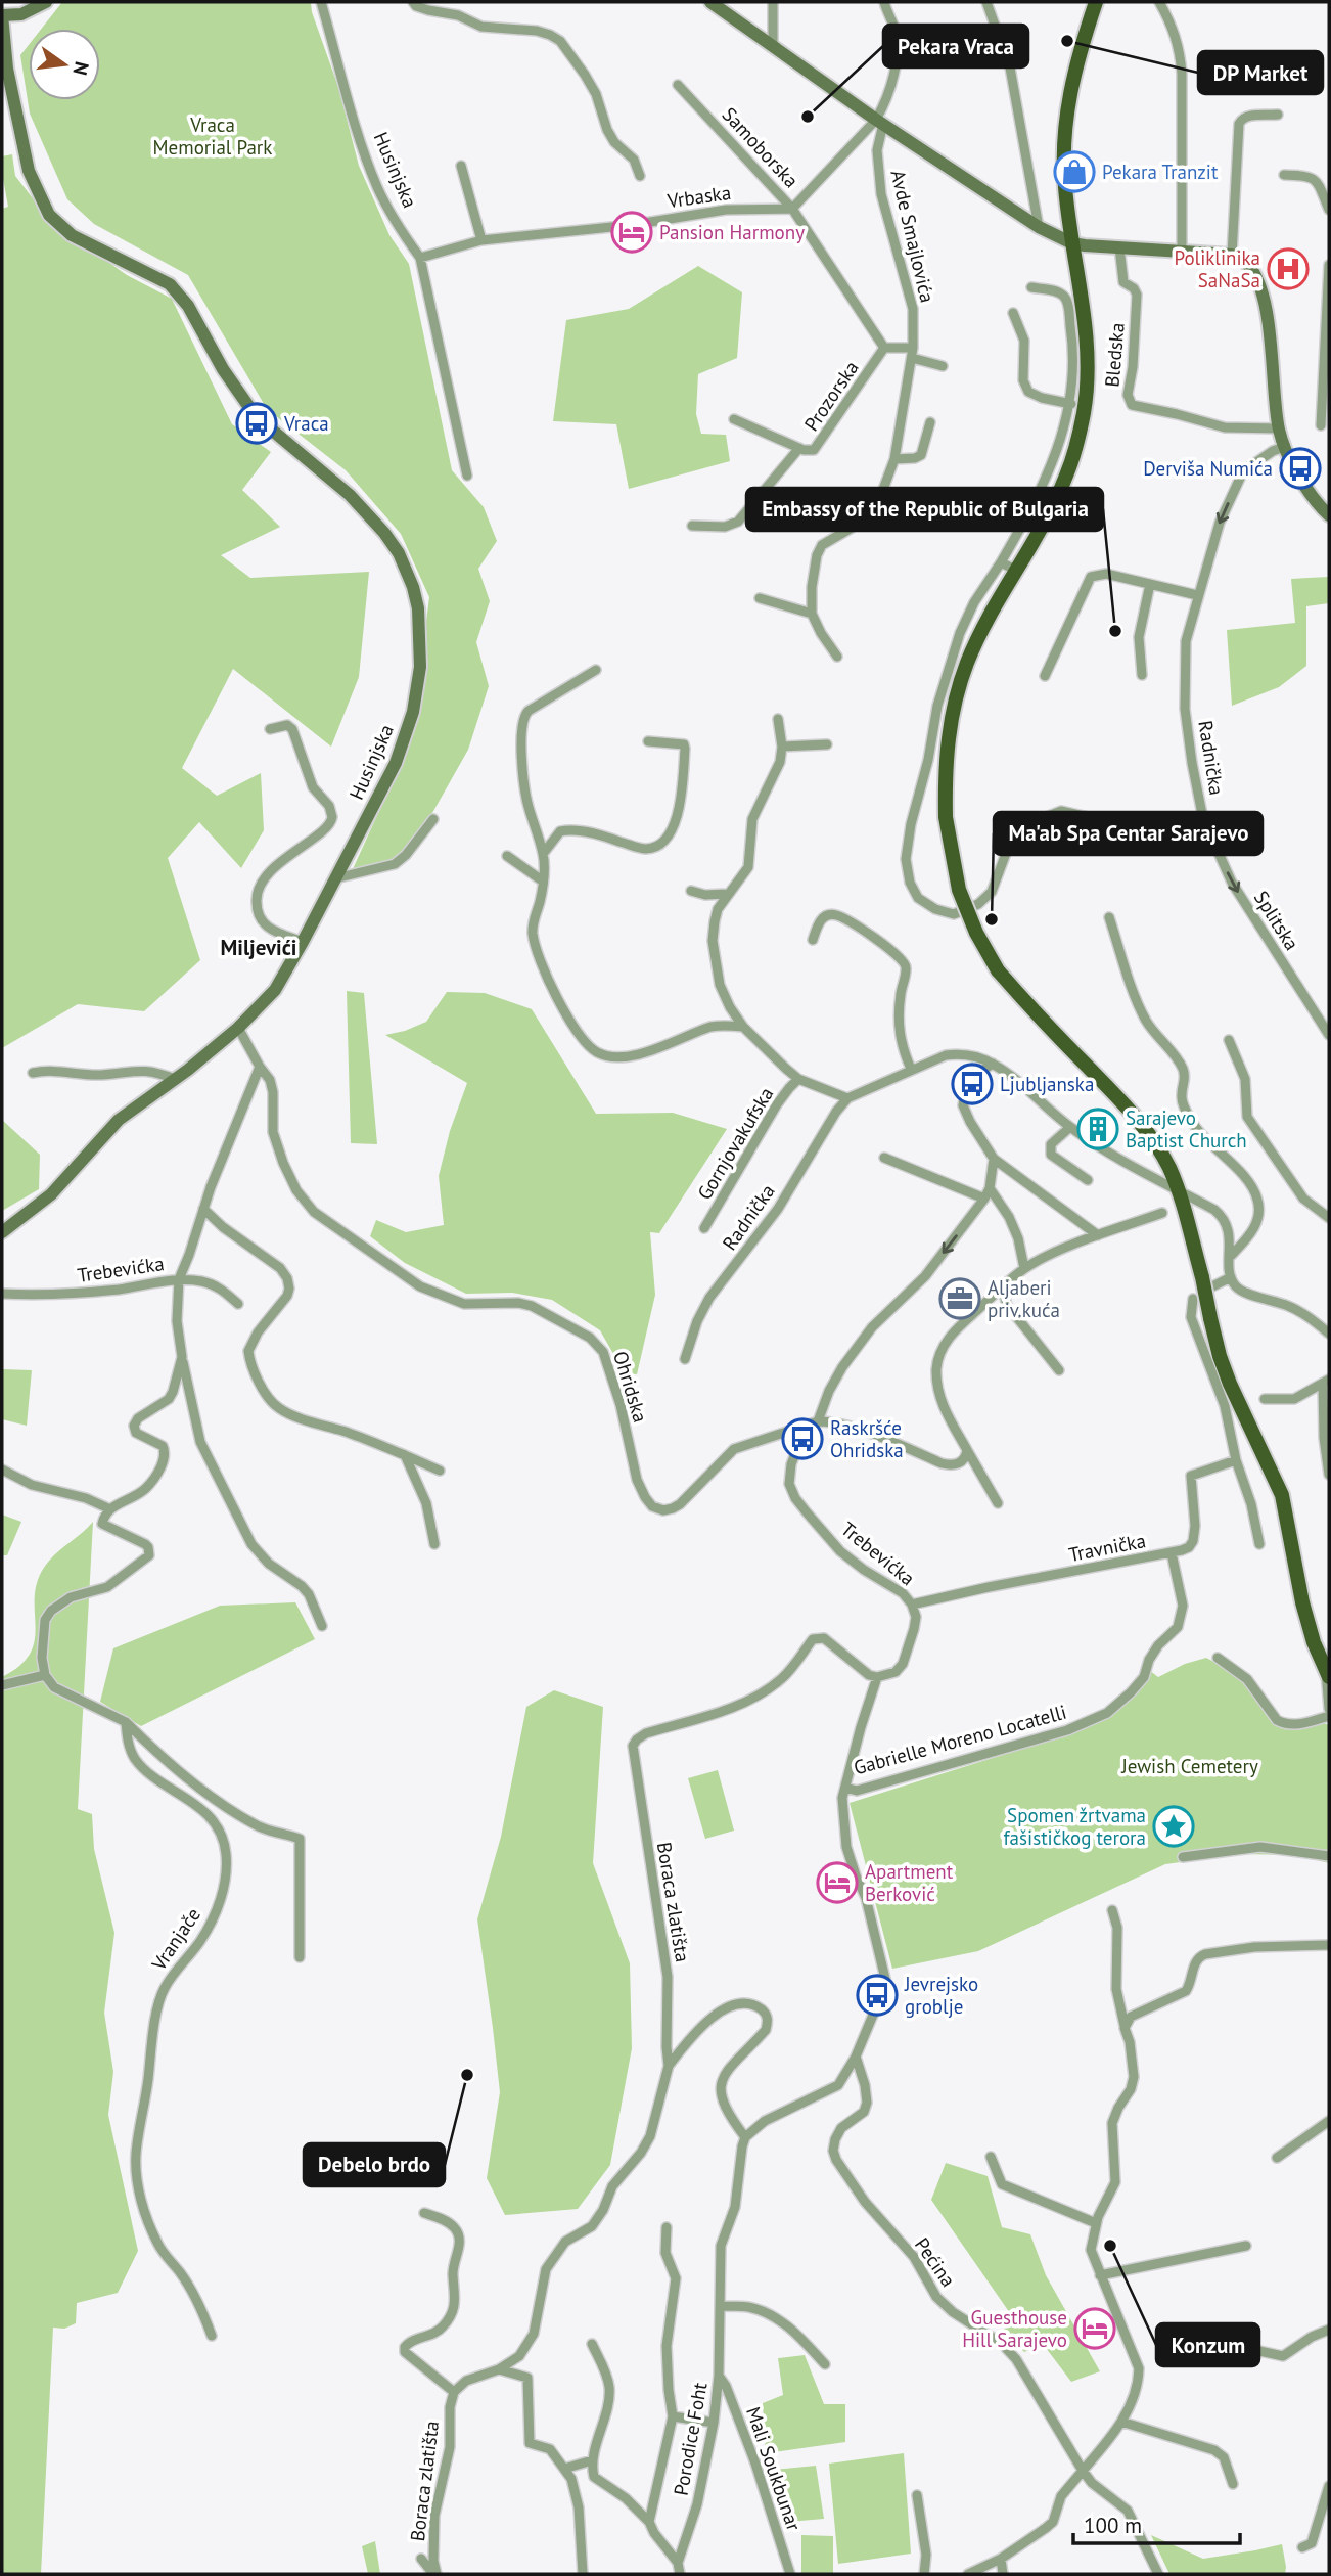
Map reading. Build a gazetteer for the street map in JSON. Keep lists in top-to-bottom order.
{
  "streets": {
    "main road": ["Husinjska"],
    "street": [
      "Samoborska",
      "Vrbaska",
      "Avde Smajlovića",
      "Bledska",
      "Prozorska",
      "Radnička",
      "Splitska",
      "Gornjovakufska",
      "Trebevićka",
      "Ohridska",
      "Travnička",
      "Gabrielle Moreno Locatelli",
      "Boraca zlatišta",
      "Vranjače",
      "Pećina",
      "Porodice Foht",
      "Mali Soukbunar"
    ]
  },
  "crossings": [
    ["Samoborska", "Vrbaska"],
    ["Samoborska", "Avde Smajlovića"],
    ["Husinjska", "Vrbaska"],
    ["Husinjska", "Ohridska"],
    ["Radnička", "Splitska"],
    ["Radnička", "Gornjovakufska"],
    ["Trebevićka", "Ohridska"],
    ["Trebevićka", "Travnička"],
    ["Trebevićka", "Boraca zlatišta"],
    ["Travnička", "Gabrielle Moreno Locatelli"],
    ["Boraca zlatišta", "Porodice Foht"],
    ["Porodice Foht", "Mali Soukbunar"]
  ],
  "one_way": ["Splitska"],
  "districts": ["Miljevići"],
  "parks": ["Vraca Memorial Park", "Jewish Cemetery"],
  "places": {
    "other": [
      "DP Market",
      "Pekara Vraca",
      "Embassy of the Republic of Bulgaria",
      "Ma'ab Spa Centar Sarajevo",
      "Debelo brdo",
      "Konzum"
    ],
    "shop": ["Pekara Tranzit"],
    "hotel": ["Pansion Harmony", "Apartment Berković", "Guesthouse Hill Sarajevo"],
    "hospital": ["Poliklinika SaNaSa"],
    "bus stop": [
      "Vraca",
      "Derviša Numića",
      "Ljubljanska",
      "Raskršće Ohridska",
      "Jevrejsko groblje"
    ],
    "building": ["Sarajevo Baptist Church"],
    "office": ["Aljaberi priv.kuća"],
    "place": ["Spomen žrtvama fašističkog terora"]
  },
  "scale_bar": "100 m",
  "north": "right"
}
